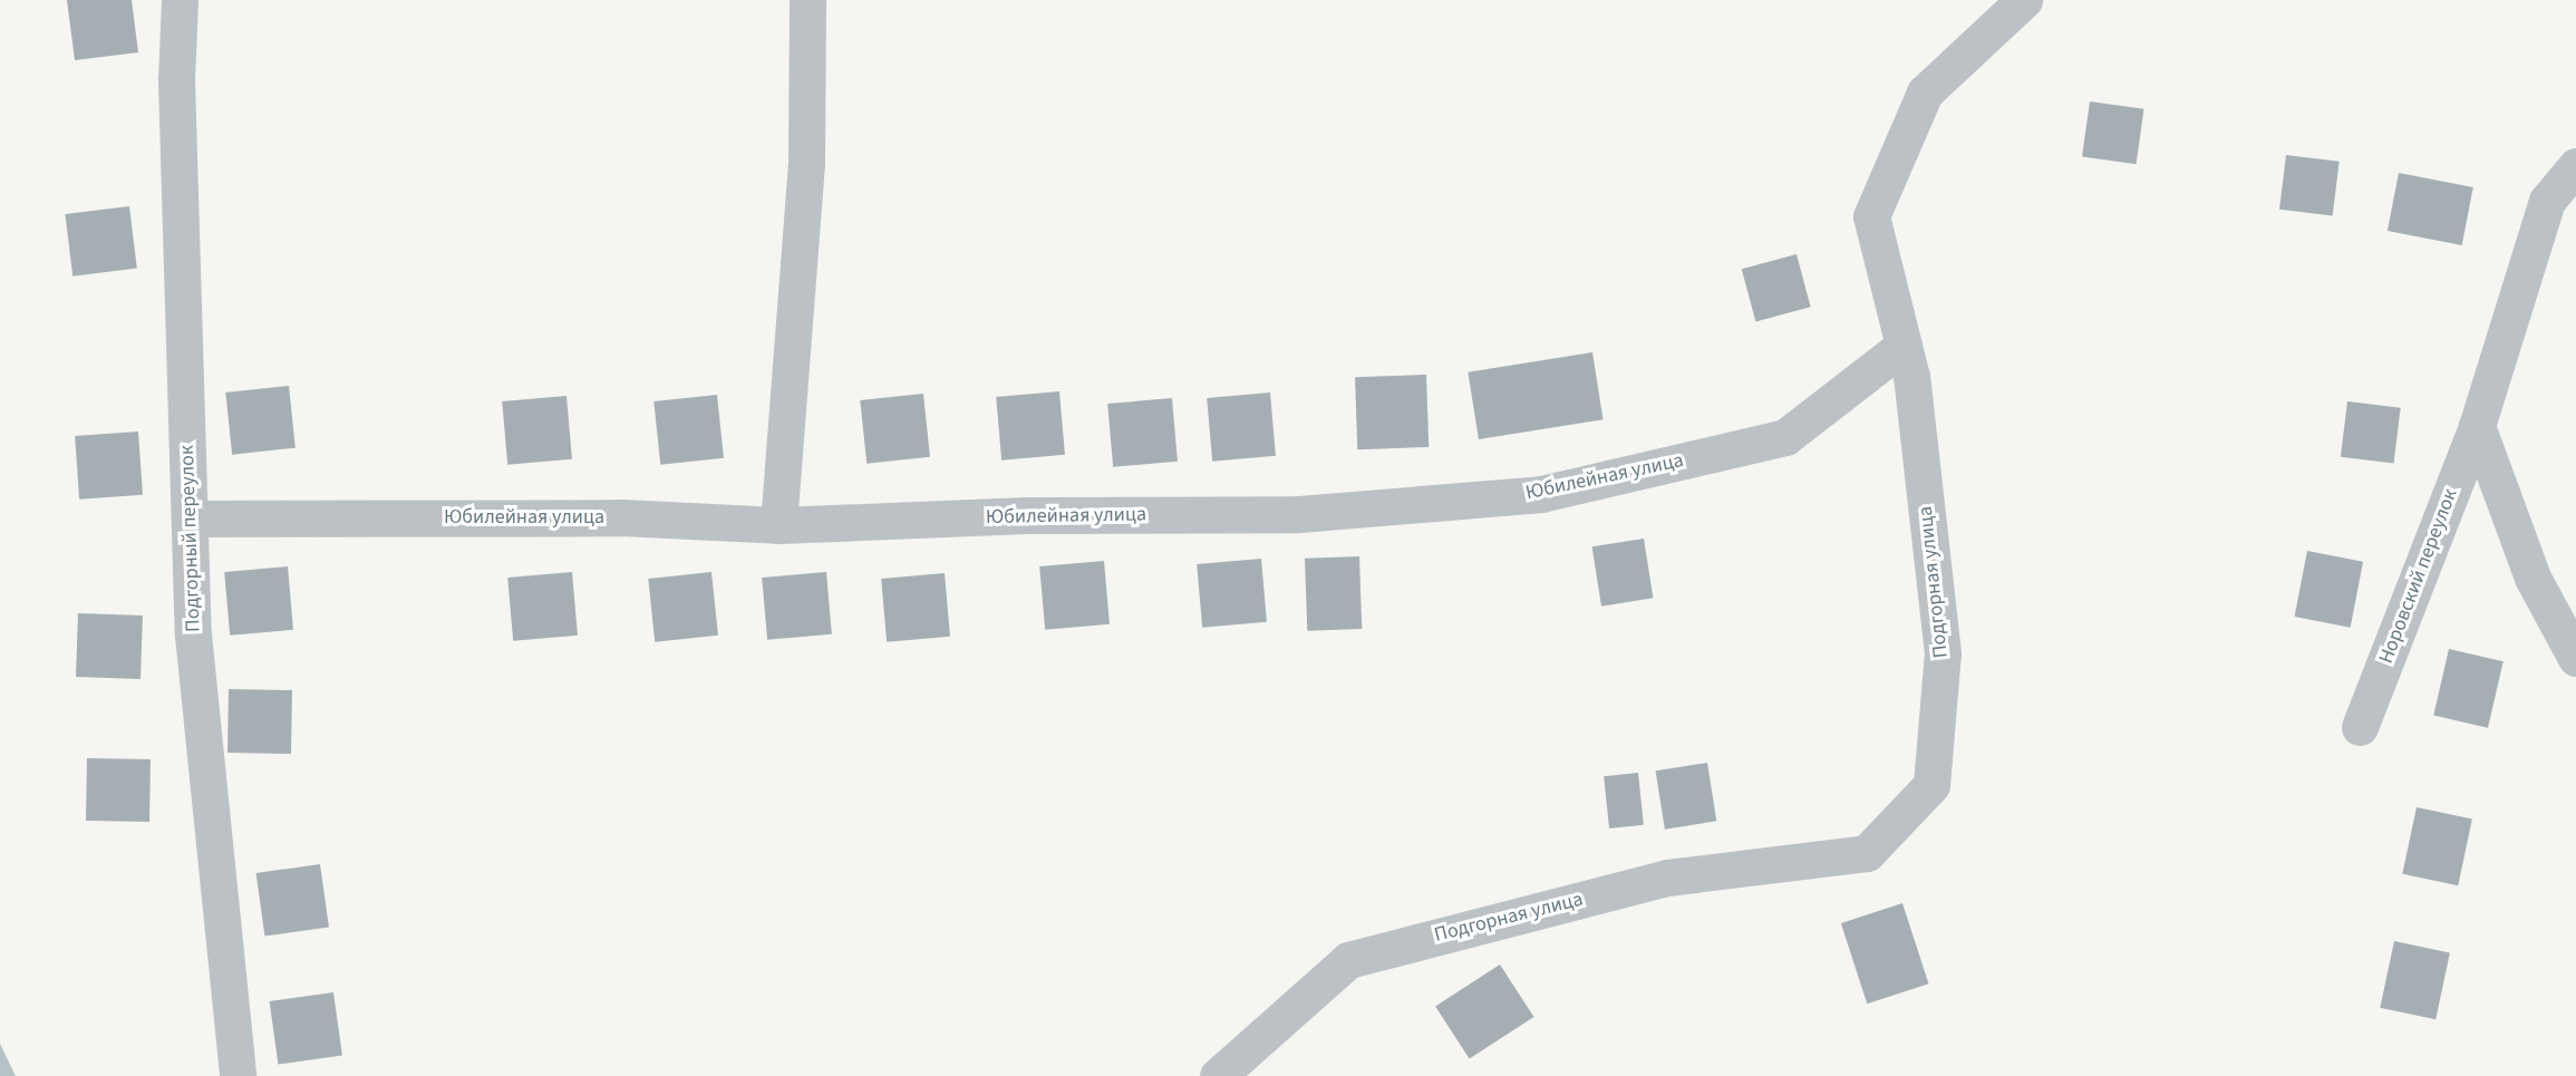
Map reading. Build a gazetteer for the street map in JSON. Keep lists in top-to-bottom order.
{
  "streets": {
    "street": [
      "Юбилейная улица",
      "Подгорный переулок",
      "Норовский переулок",
      "Подгорная улица"
    ]
  },
  "crossings": [
    ["Юбилейная улица", "Подгорный переулок"],
    ["Юбилейная улица", "Подгорная улица"]
  ]
}
